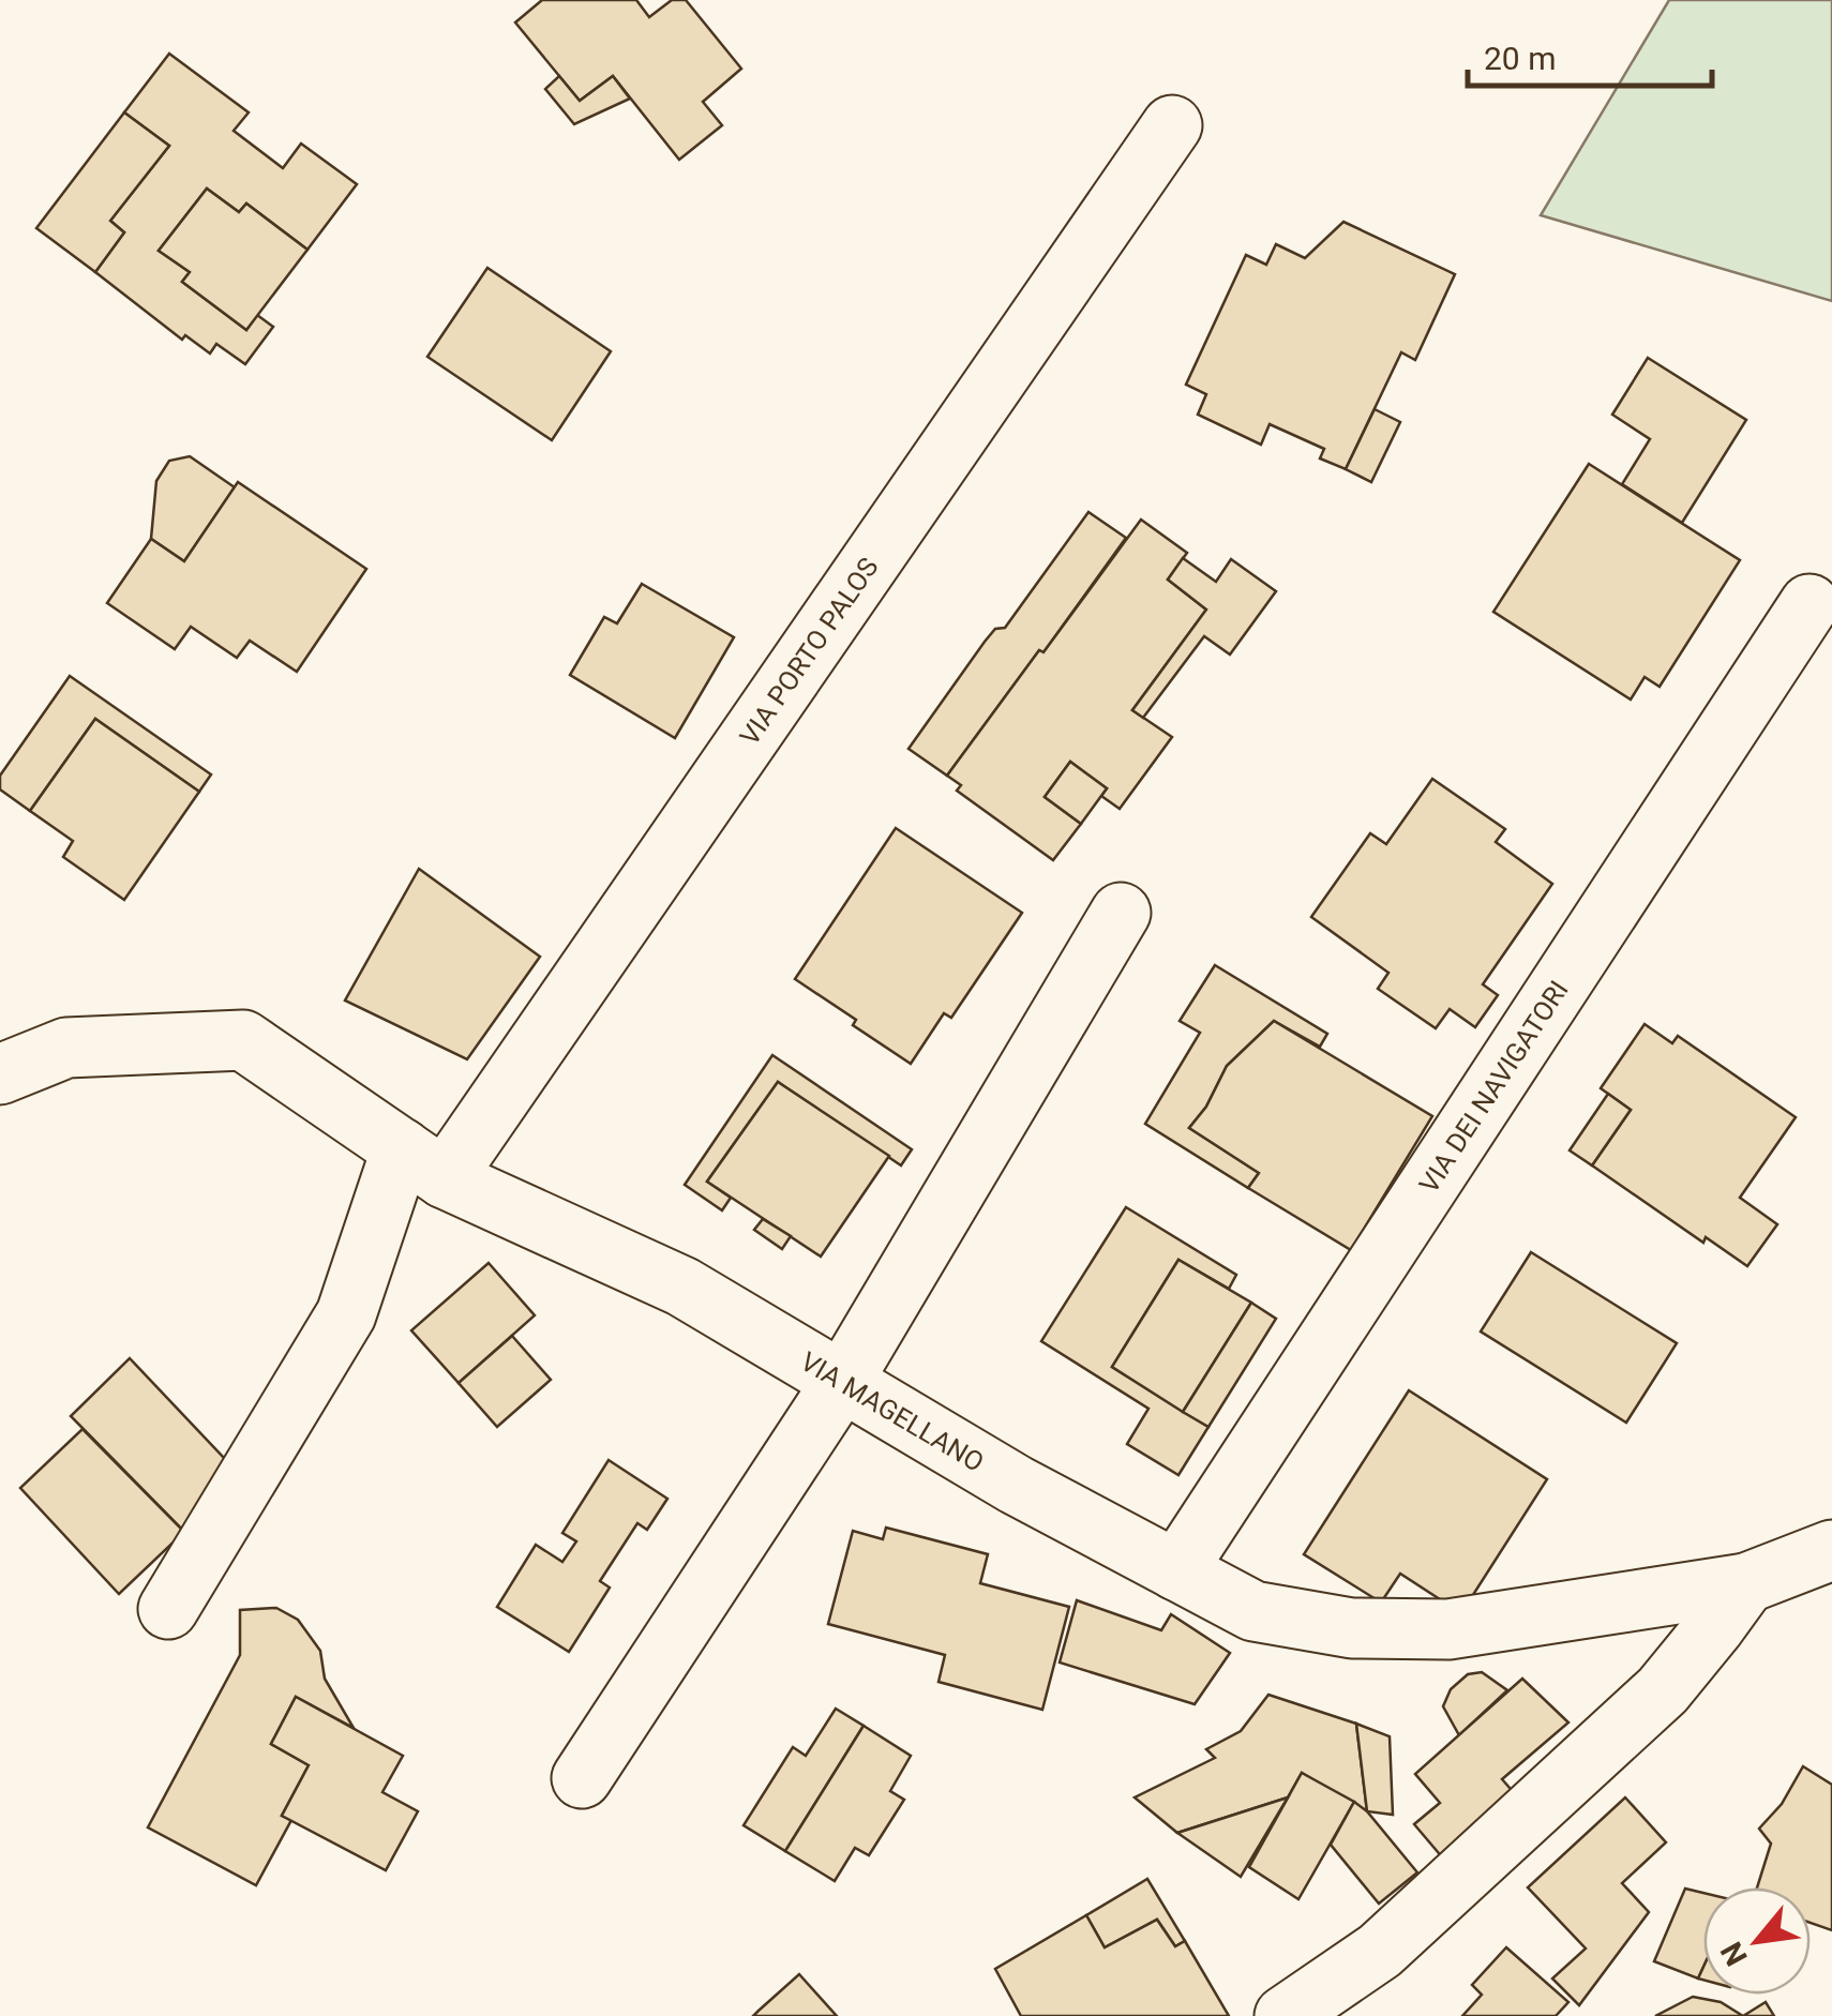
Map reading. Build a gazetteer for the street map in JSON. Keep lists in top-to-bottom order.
{
  "streets": {
    "street": ["VIA PORTO PALOS", "VIA DEI NAVIGATORI", "VIA MAGELLANO"]
  },
  "crossings": [
    ["VIA PORTO PALOS", "VIA MAGELLANO"],
    ["VIA DEI NAVIGATORI", "VIA MAGELLANO"]
  ],
  "scale_bar": "20 m",
  "north": "bottom left"
}
